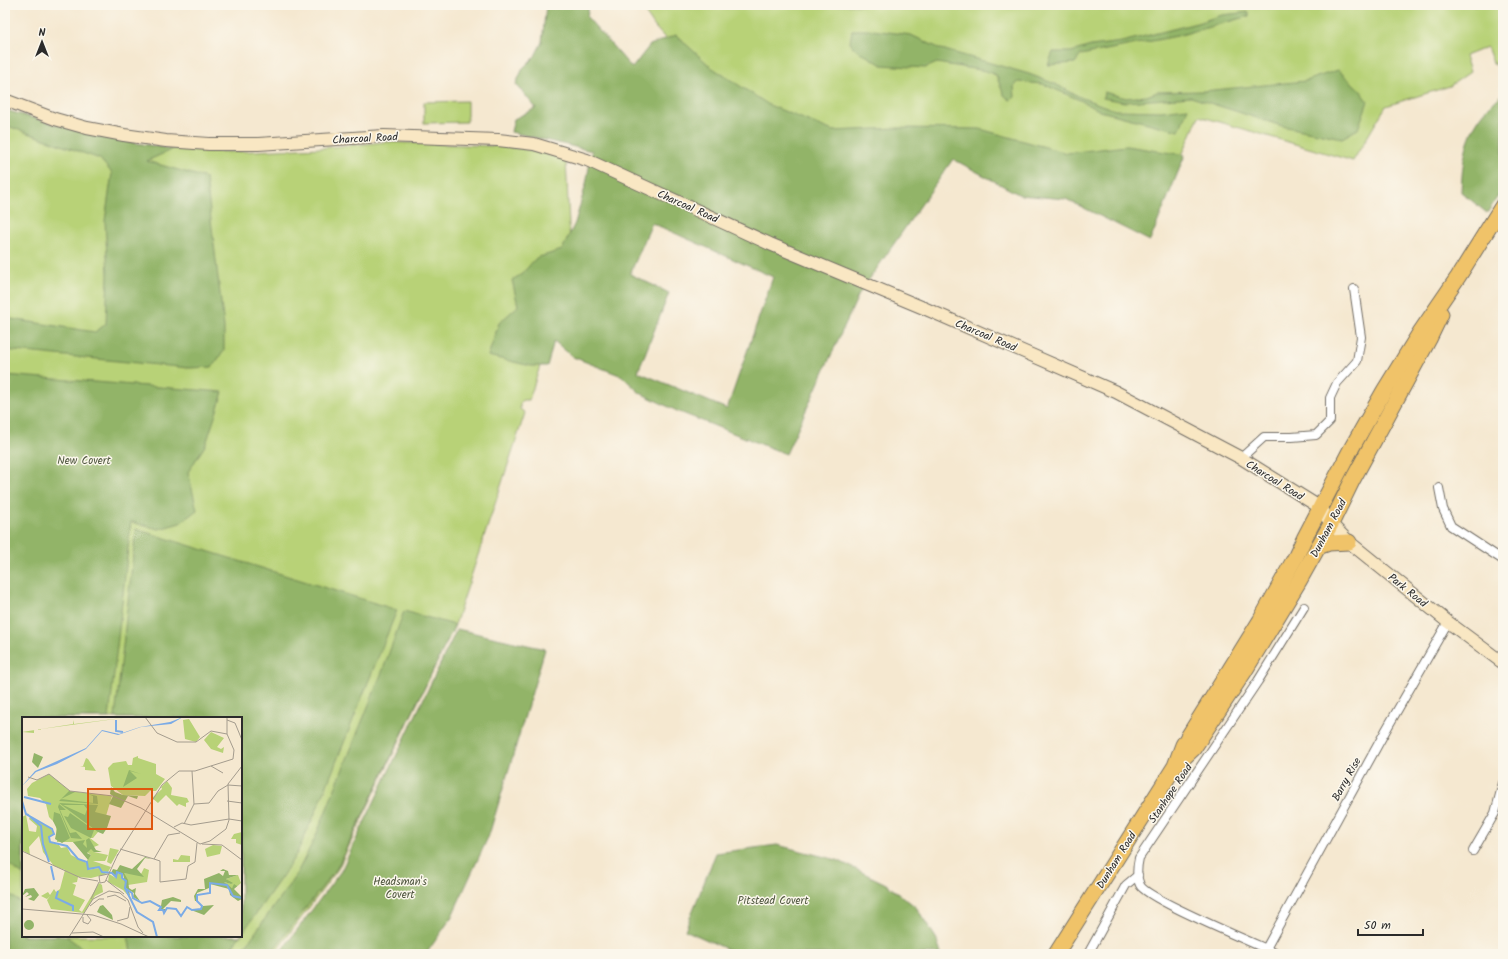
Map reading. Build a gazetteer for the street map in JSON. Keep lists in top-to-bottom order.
{
  "streets": {
    "highway": ["Dunham Road"],
    "main road": ["Charcoal Road", "Park Road"],
    "street": ["Barry Rise", "Stanhope Road"]
  },
  "crossings": [
    ["Charcoal Road", "Dunham Road"],
    ["Charcoal Road", "Park Road"],
    ["Dunham Road", "Park Road"],
    ["Park Road", "Barry Rise"]
  ],
  "parks": ["New Covert", "Headsman's Covert", "Pitstead Covert"],
  "scale_bar": "50 m",
  "north": "top"
}
